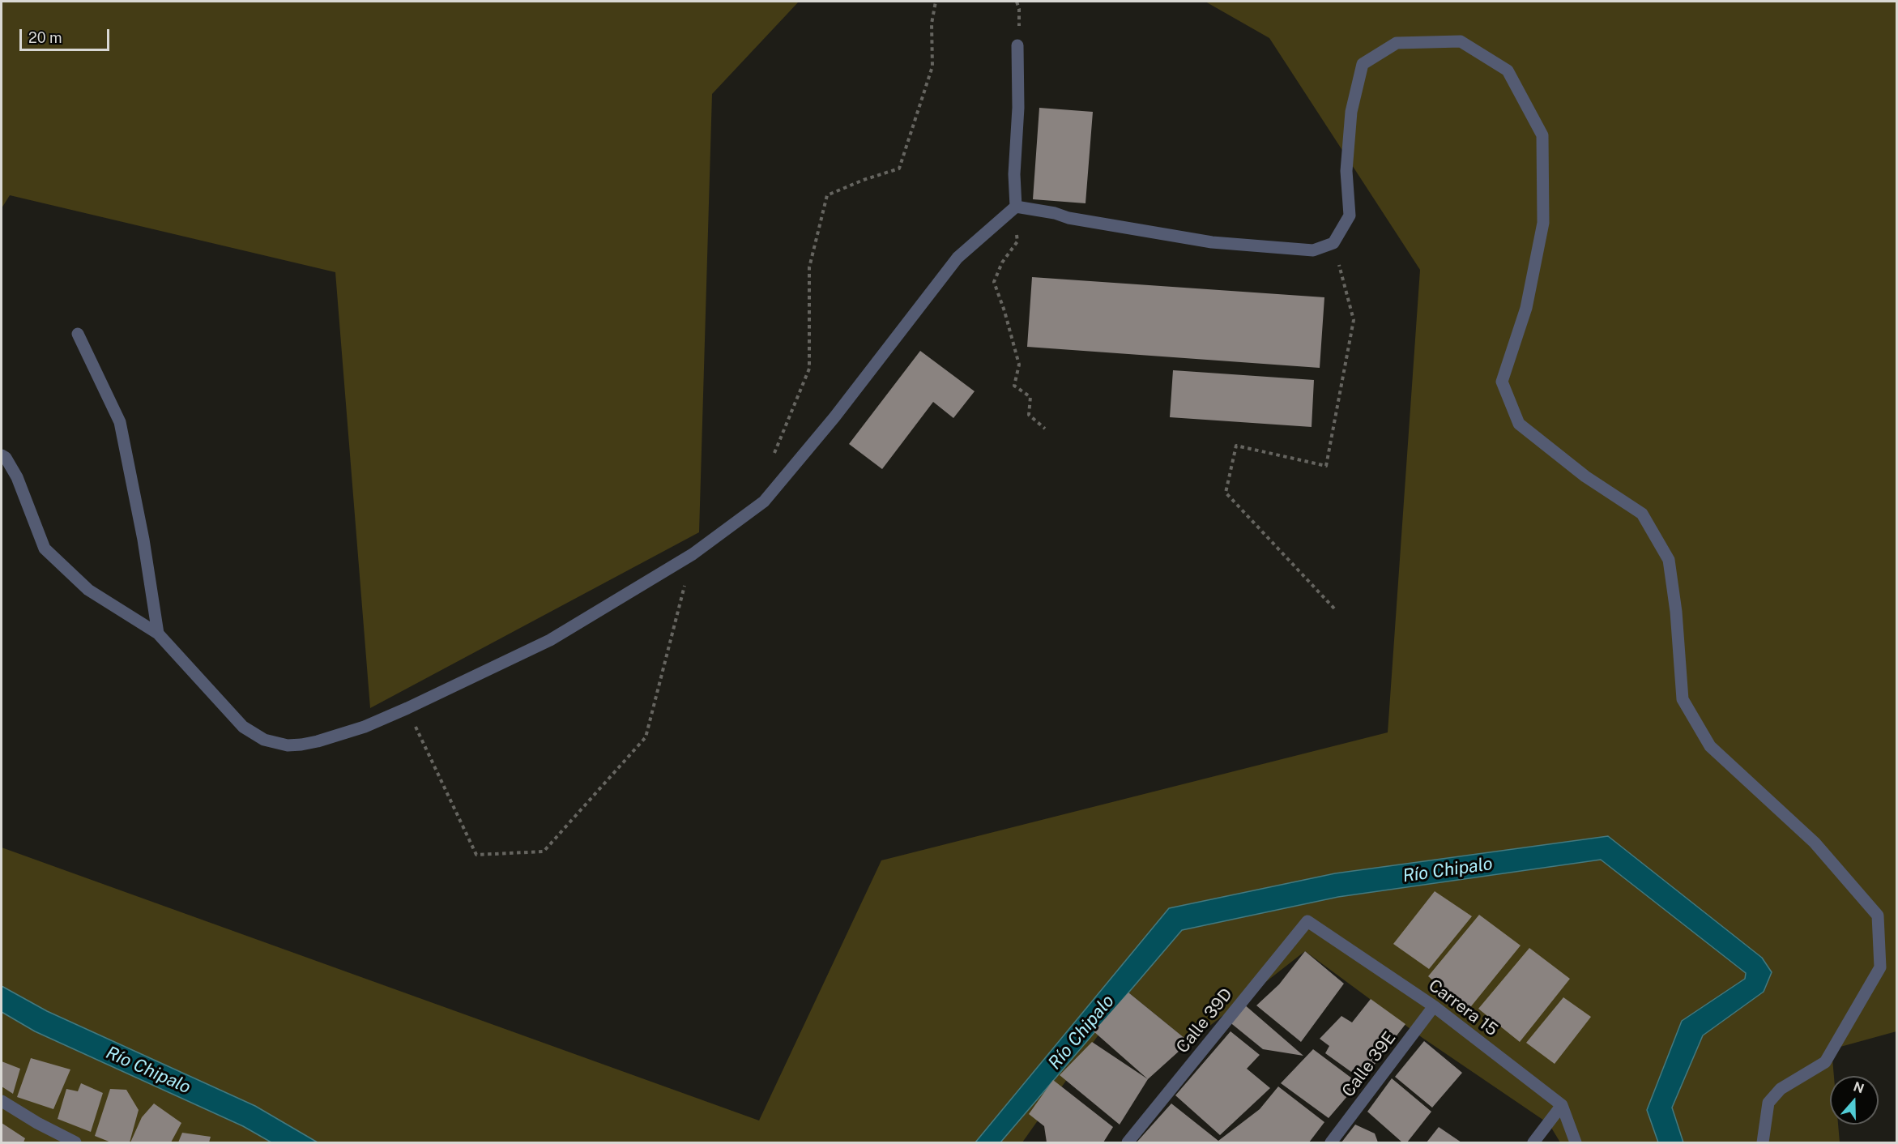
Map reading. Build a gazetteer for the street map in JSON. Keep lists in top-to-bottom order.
{
  "streets": {
    "street": ["Carrera 15", "Calle 39D", "Calle 39E"]
  },
  "crossings": [
    ["Carrera 15", "Calle 39D"],
    ["Carrera 15", "Calle 39E"]
  ],
  "water": ["Río Chipalo"],
  "scale_bar": "20 m",
  "north": "top"
}
